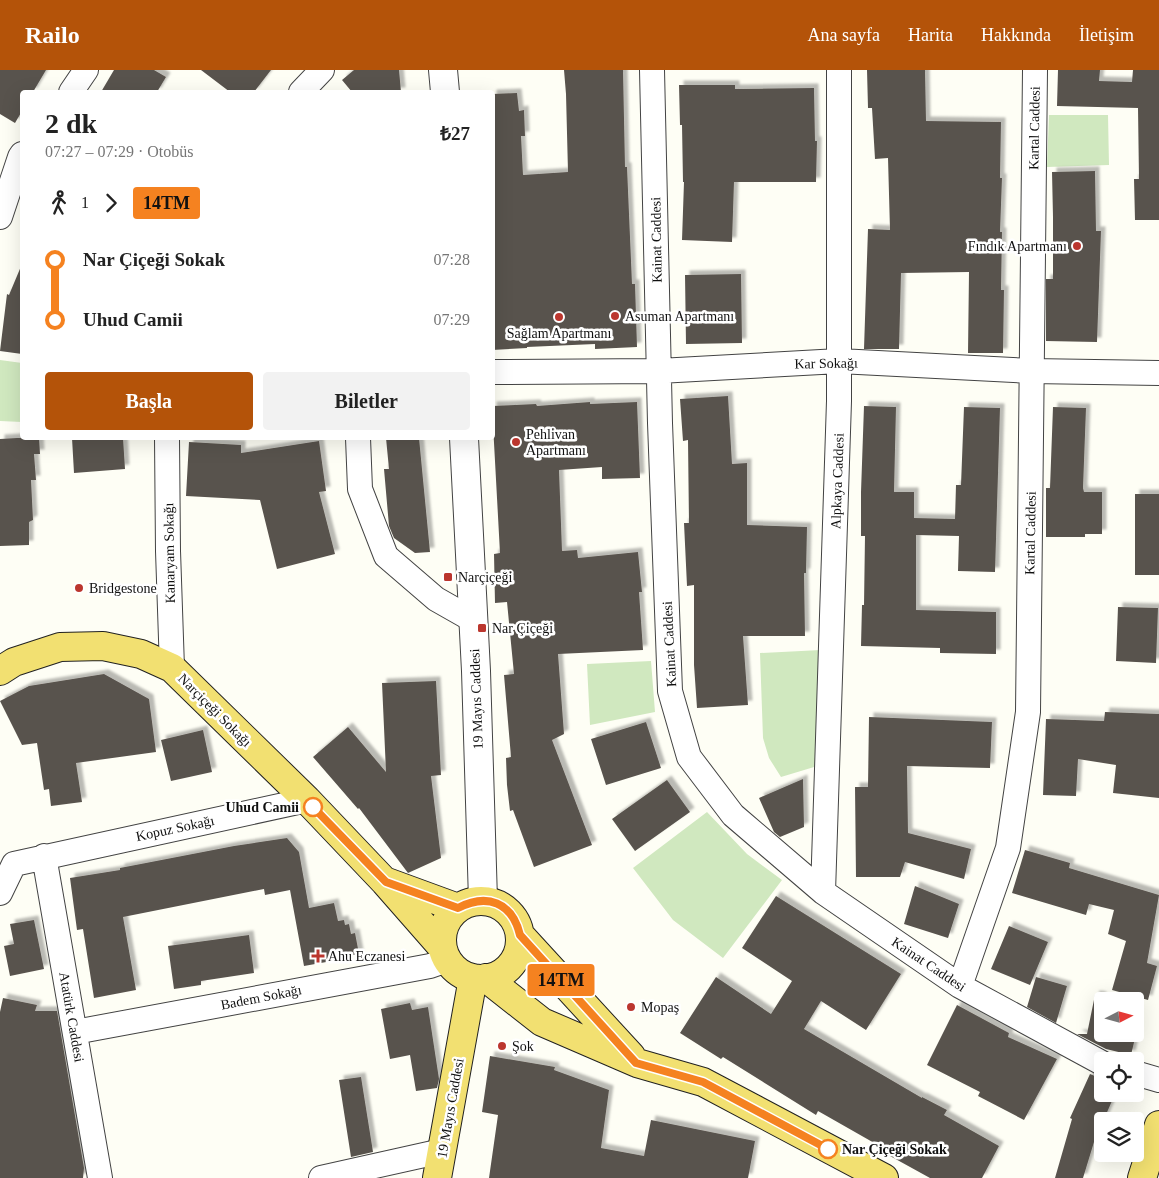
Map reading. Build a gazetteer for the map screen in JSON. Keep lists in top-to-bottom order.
{
  "streets": {
    "main road": ["19 Mayıs Caddesi", "Narçiçeği Sokağı"],
    "street": [
      "Kartal Caddesi",
      "Kainat Caddesi",
      "Kar Sokağı",
      "Alpkaya Caddesi",
      "Kanaryam Sokağı",
      "Kopuz Sokağı",
      "Badem Sokağı",
      "Atatürk Caddesi"
    ]
  },
  "crossings": [
    ["Kartal Caddesi", "Kainat Caddesi"],
    ["Kartal Caddesi", "Kar Sokağı"],
    ["Kainat Caddesi", "Kar Sokağı"],
    ["Kainat Caddesi", "Alpkaya Caddesi"],
    ["Kar Sokağı", "Alpkaya Caddesi"],
    ["Kanaryam Sokağı", "Narçiçeği Sokağı"],
    ["19 Mayıs Caddesi", "Narçiçeği Sokağı"],
    ["19 Mayıs Caddesi", "Badem Sokağı"],
    ["Narçiçeği Sokağı", "Kopuz Sokağı"],
    ["Narçiçeği Sokağı", "Badem Sokağı"],
    ["Kopuz Sokağı", "Atatürk Caddesi"],
    ["Badem Sokağı", "Atatürk Caddesi"]
  ],
  "places": {
    "other": [
      "Fındık Apartmanı",
      "Asuman Apartmanı",
      "Sağlam Apartmanı",
      "Pehlivan Apartmanı",
      "Bridgestone",
      "Uhud Camii",
      "Mopaş",
      "Şok",
      "Nar Çiçeği Sokak"
    ],
    "transit": ["Narçiçeği", "Nar Çiçeği"],
    "health": ["Ahu Eczanesi"]
  },
  "lines": ["bus line 14TM"],
  "north": "right",
  "page": {
    "header": "Railo",
    "nav": [
      "Ana sayfa",
      "Harita",
      "Hakkında",
      "İletişim"
    ],
    "on_map": "14TM",
    "heading": ["2 dk", "07:27 – 07:29 · Otobüs", "₺27"],
    "legs": ["1", "14TM"],
    "list": [
      {
        "name": "Nar Çiçeği Sokak",
        "value": "07:28"
      },
      {
        "name": "Uhud Camii",
        "value": "07:29"
      }
    ],
    "buttons": ["Başla", "Biletler"]
  }
}
